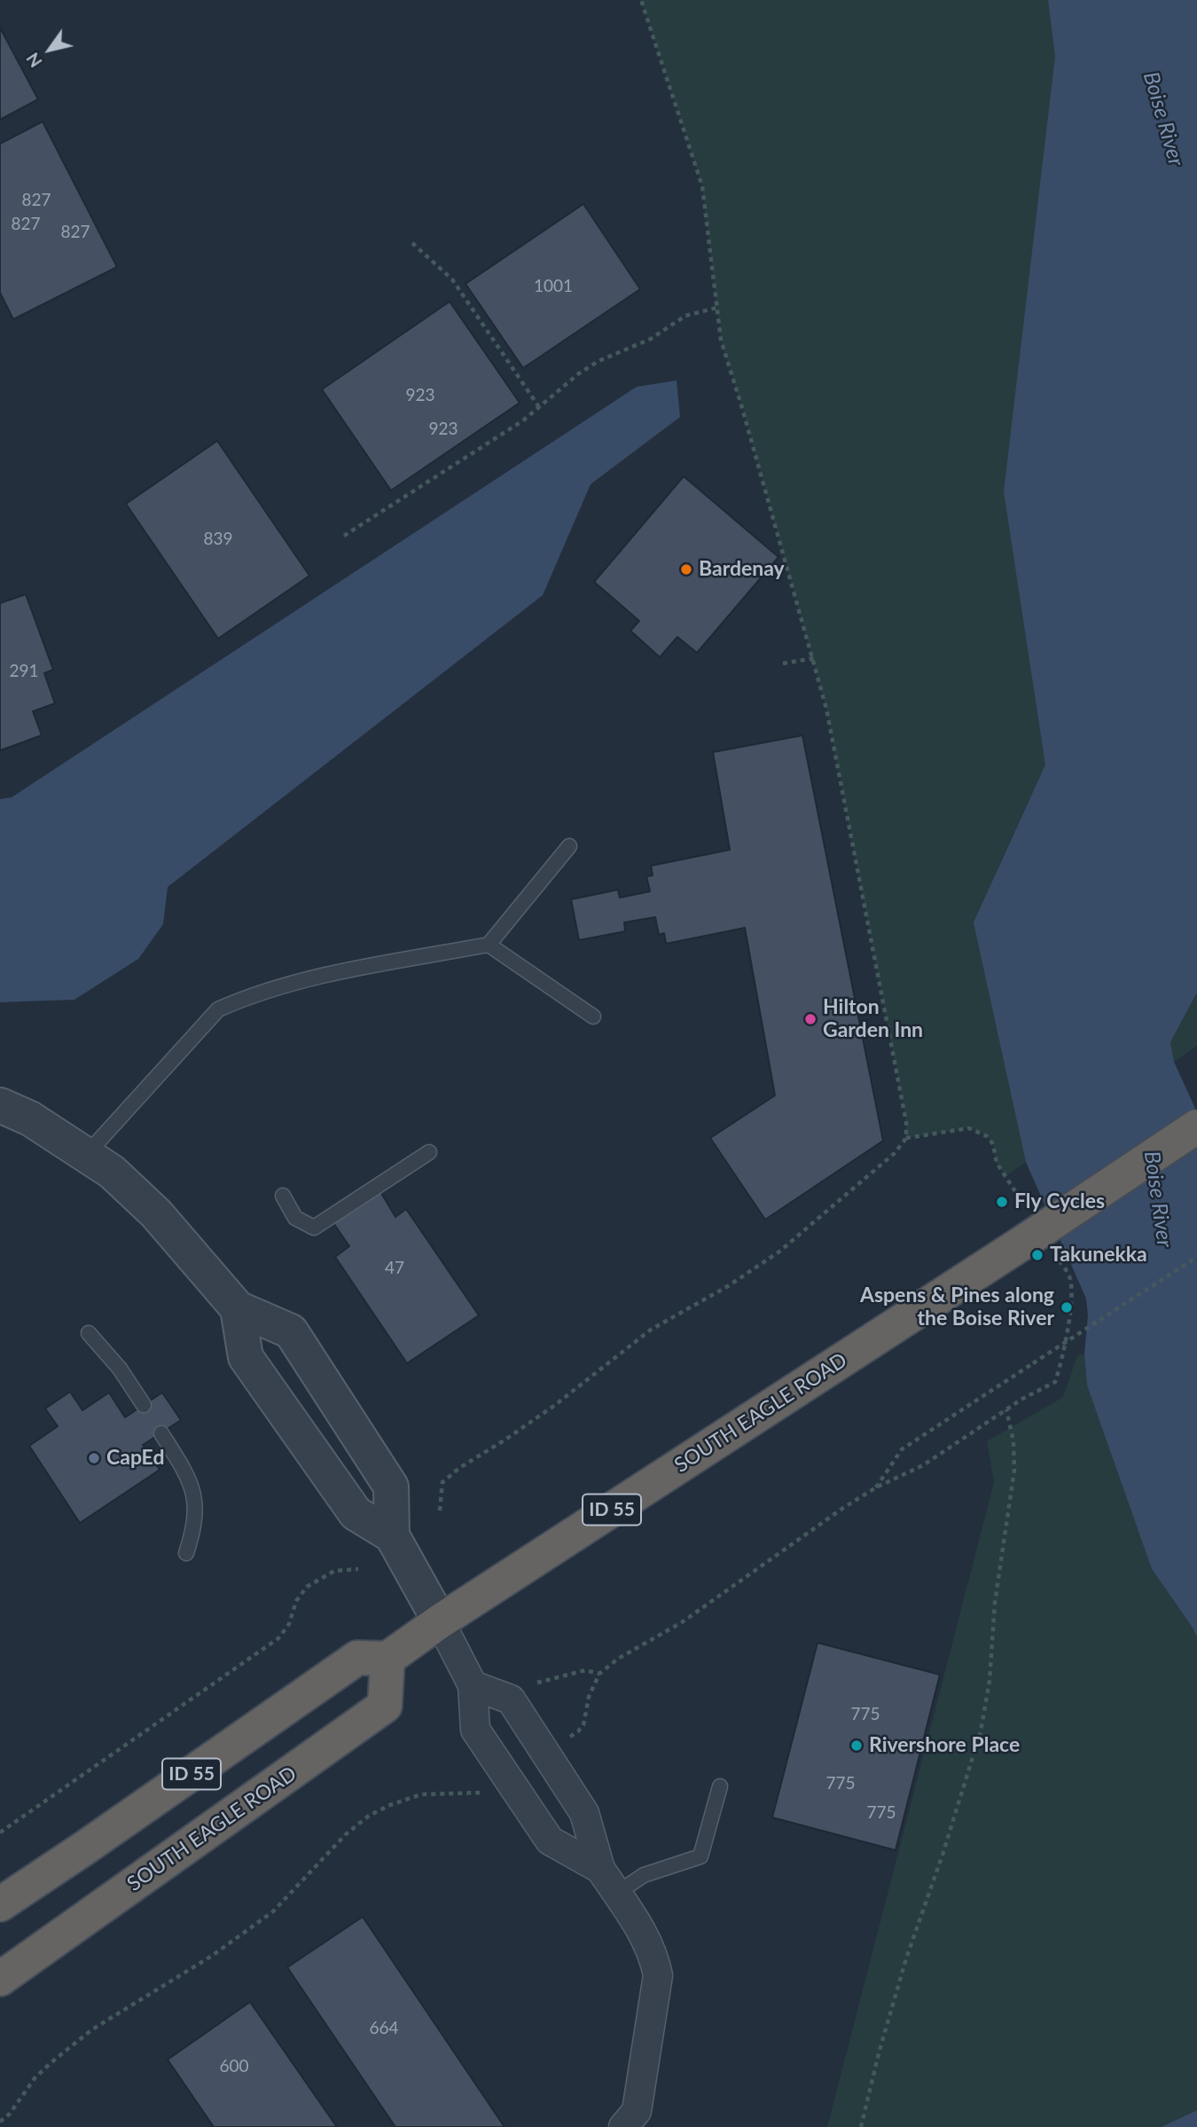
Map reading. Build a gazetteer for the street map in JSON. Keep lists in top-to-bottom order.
{
  "streets": {
    "highway": ["SOUTH EAGLE ROAD", "ID 55"]
  },
  "crossings": [
    ["SOUTH EAGLE ROAD", "ID 55"]
  ],
  "water": ["Boise River"],
  "places": [
    "Bardenay",
    "Hilton Garden Inn",
    "Fly Cycles",
    "Takunekka",
    "Aspens & Pines along the Boise River",
    "CapEd",
    "Rivershore Place"
  ],
  "house_numbers": [
    "827",
    "827",
    "827",
    "1001",
    "923",
    "923",
    "839",
    "291",
    "47",
    "775",
    "775",
    "775",
    "664",
    "600"
  ],
  "north": "bottom left"
}
